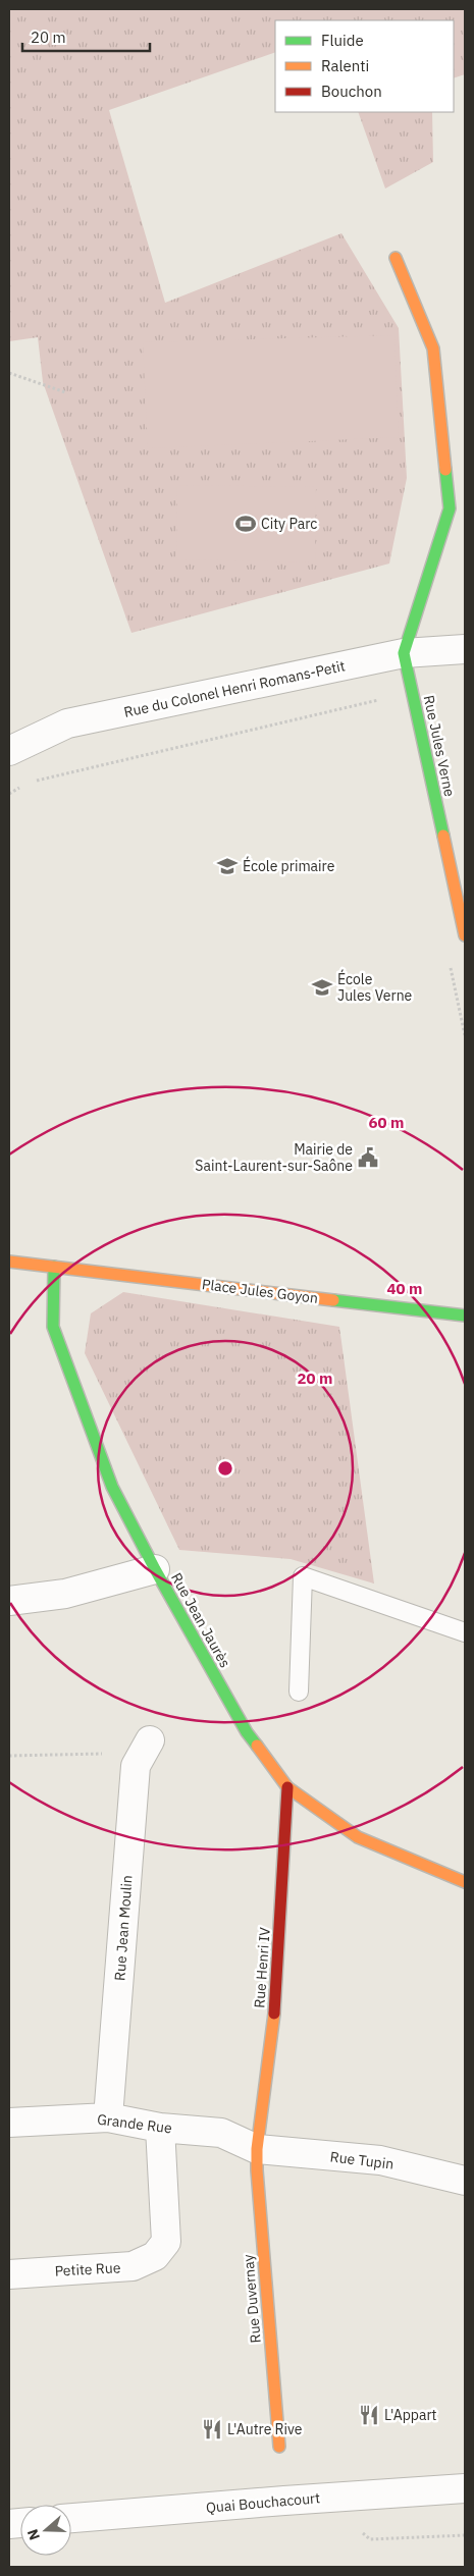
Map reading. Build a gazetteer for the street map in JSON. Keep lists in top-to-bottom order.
{
  "streets": {
    "street": [
      "Rue du Colonel Henri Romans-Petit",
      "Rue Jules Verne",
      "Place Jules Goyon",
      "Rue Jean Jaurès",
      "Rue Jean Moulin",
      "Rue Henri IV",
      "Grande Rue",
      "Rue Tupin",
      "Petite Rue",
      "Rue Duvernay",
      "Quai Bouchacourt"
    ]
  },
  "crossings": [
    ["Rue du Colonel Henri Romans-Petit", "Rue Jules Verne"],
    ["Place Jules Goyon", "Rue Jean Jaurès"],
    ["Rue Jean Jaurès", "Rue Henri IV"],
    ["Rue Jean Moulin", "Grande Rue"],
    ["Rue Henri IV", "Grande Rue"],
    ["Rue Henri IV", "Rue Tupin"],
    ["Rue Henri IV", "Rue Duvernay"],
    ["Grande Rue", "Rue Tupin"],
    ["Grande Rue", "Petite Rue"],
    ["Grande Rue", "Rue Duvernay"],
    ["Rue Tupin", "Rue Duvernay"]
  ],
  "places": {
    "sports": ["City Parc"],
    "school or university": ["École primaire", "École Jules Verne"],
    "public building": ["Mairie de Saint-Laurent-sur-Saône"],
    "restaurant": ["L'Appart", "L'Autre Rive"]
  },
  "legend": ["Fluide", "Ralenti", "Bouchon"],
  "scale_bar": "20 m",
  "north": "left",
  "rings": ["60 m", "40 m", "20 m"]
}
